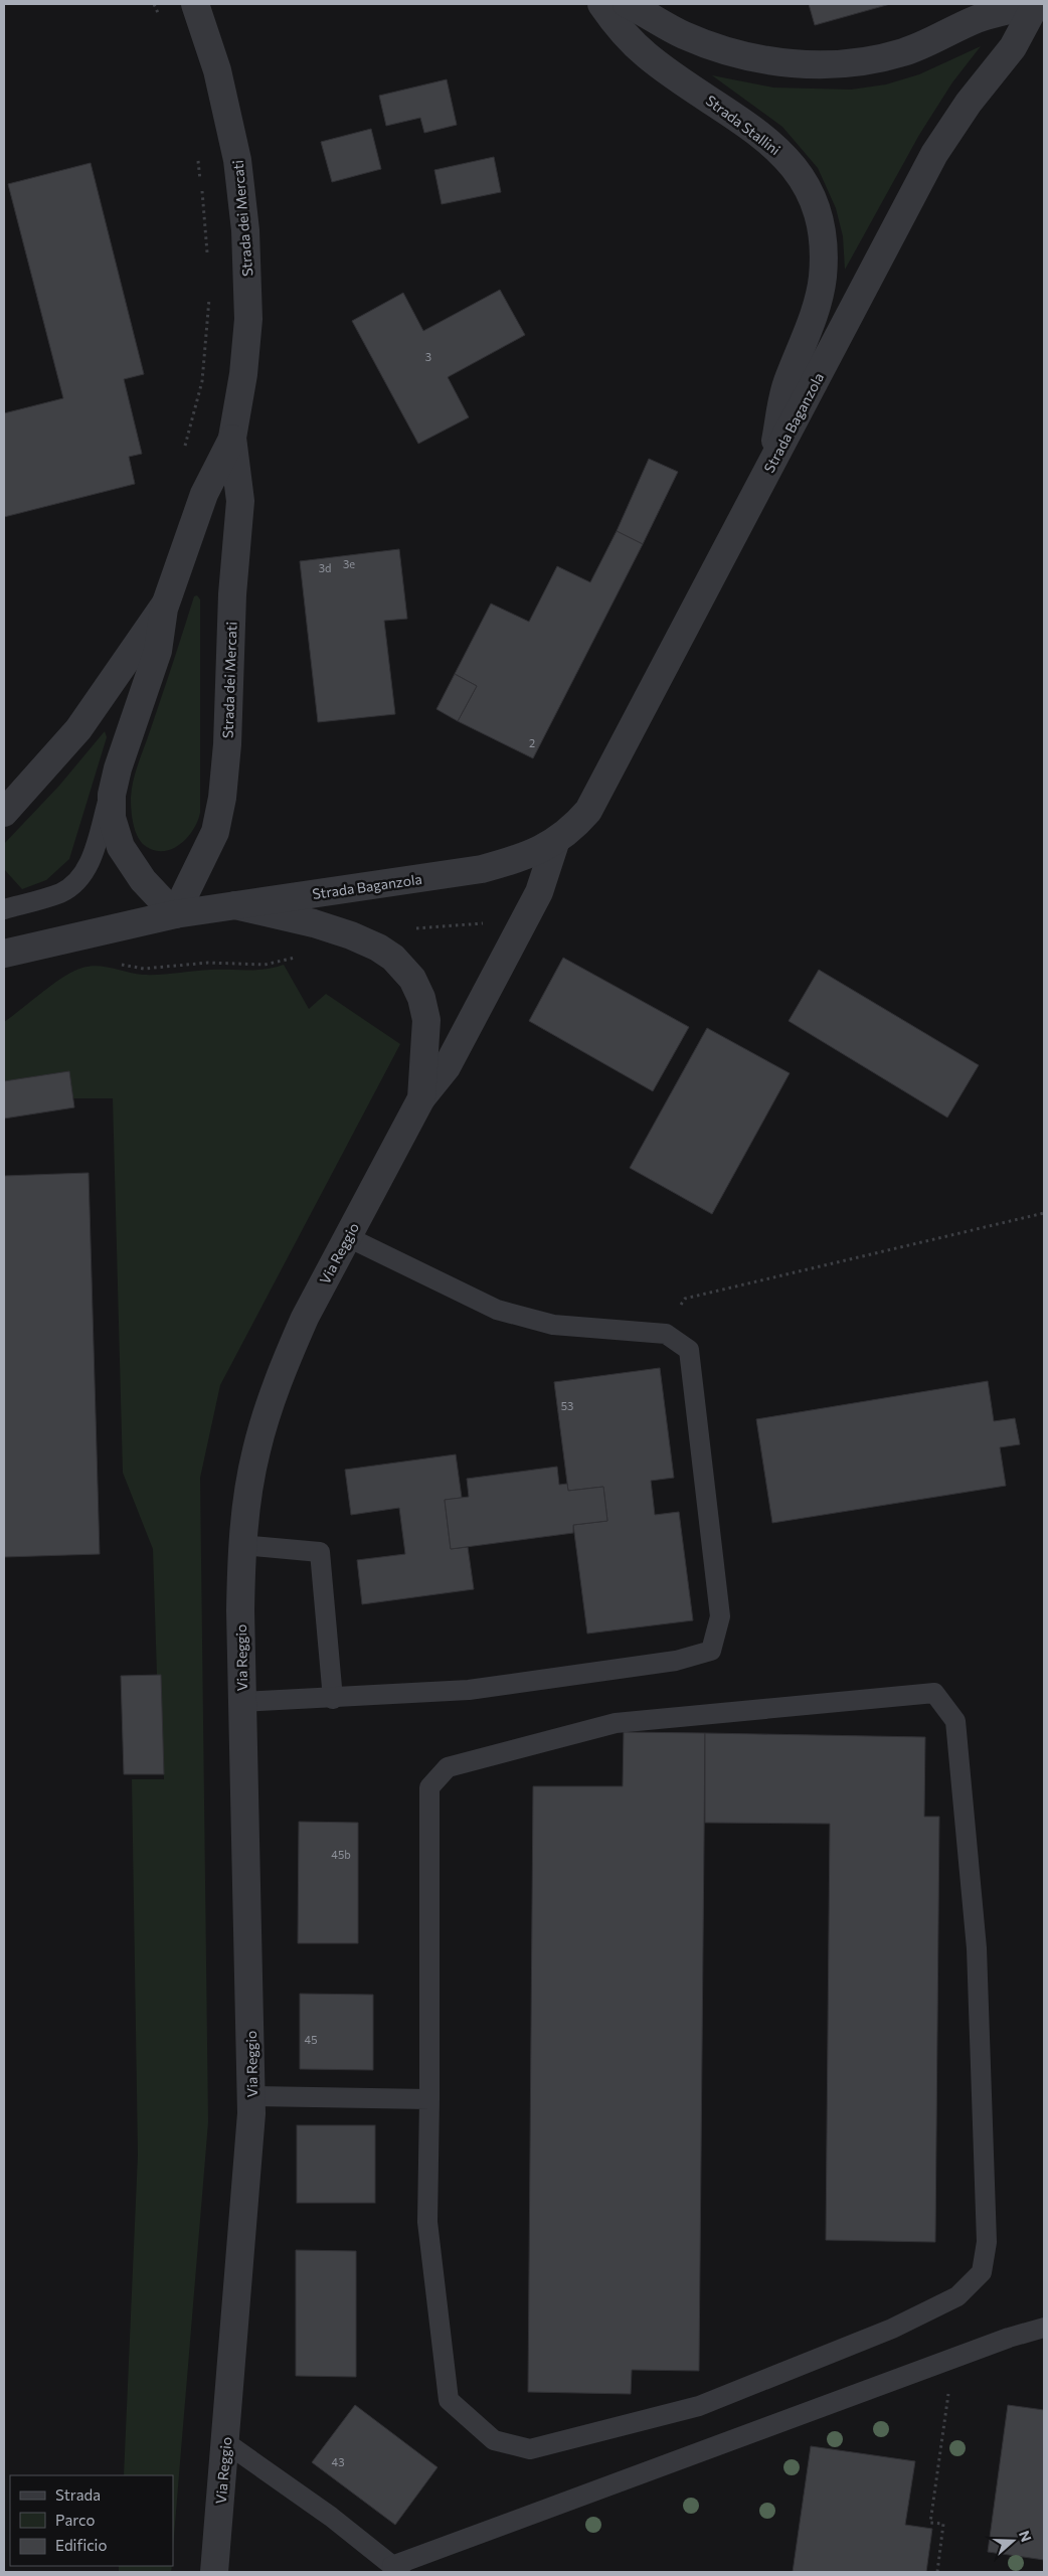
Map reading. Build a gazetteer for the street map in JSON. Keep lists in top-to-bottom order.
{
  "streets": {
    "street": [
      "Strada Stallini",
      "Strada dei Mercati",
      "Strada Baganzola",
      "Via Reggio"
    ]
  },
  "crossings": [
    ["Strada Stallini", "Strada Baganzola"],
    ["Strada dei Mercati", "Strada Baganzola"],
    ["Strada Baganzola", "Via Reggio"]
  ],
  "house_numbers": [
    "3",
    "3e",
    "3d",
    "2",
    "53",
    "45b",
    "45",
    "43"
  ],
  "legend": ["Strada", "Parco", "Edificio"],
  "north": "right"
}
